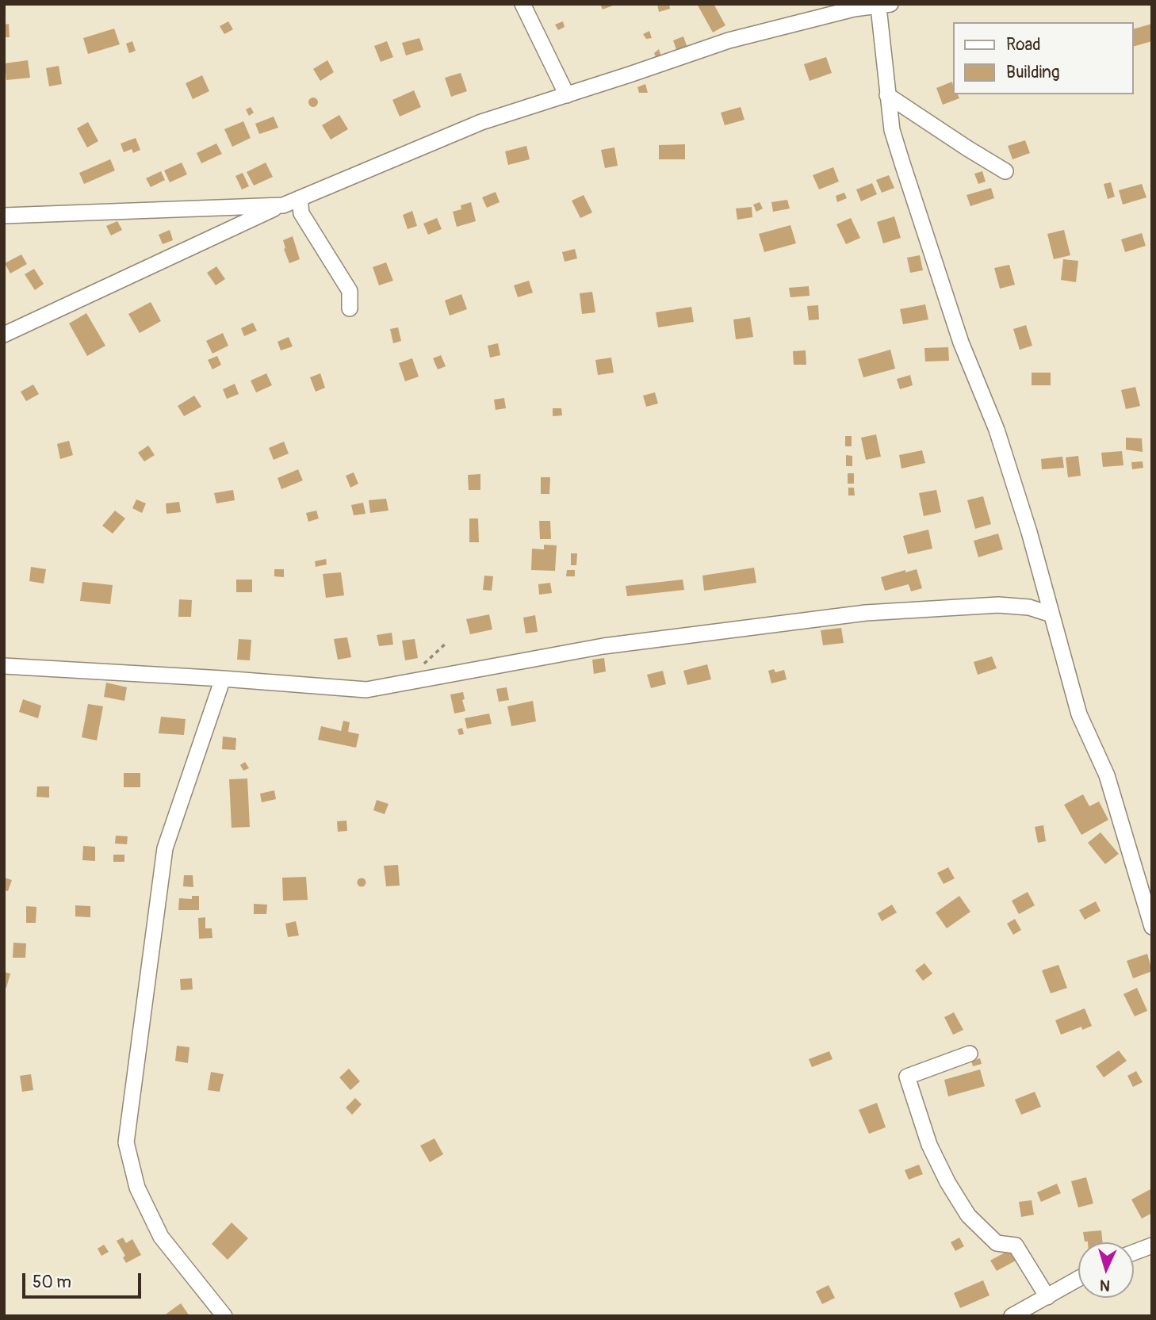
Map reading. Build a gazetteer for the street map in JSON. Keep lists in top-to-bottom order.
{
  "legend": ["Road", "Building"],
  "scale_bar": "50 m",
  "north": "bottom"
}
